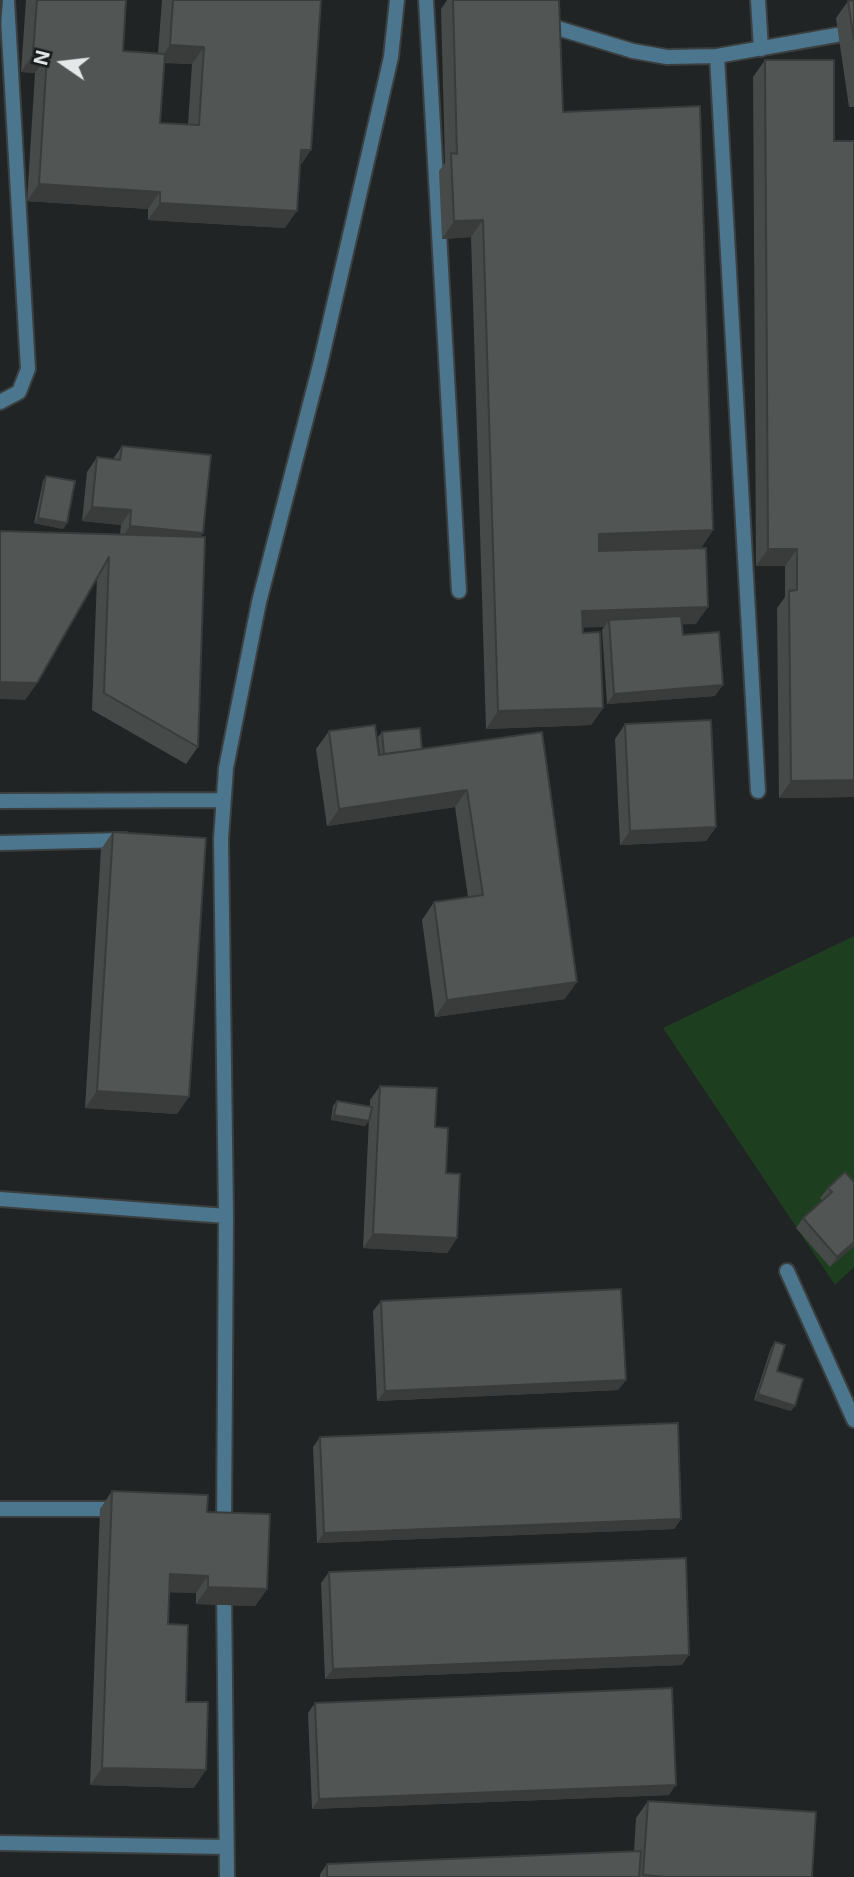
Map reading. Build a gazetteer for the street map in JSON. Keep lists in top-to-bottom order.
{
  "north": "left"
}
